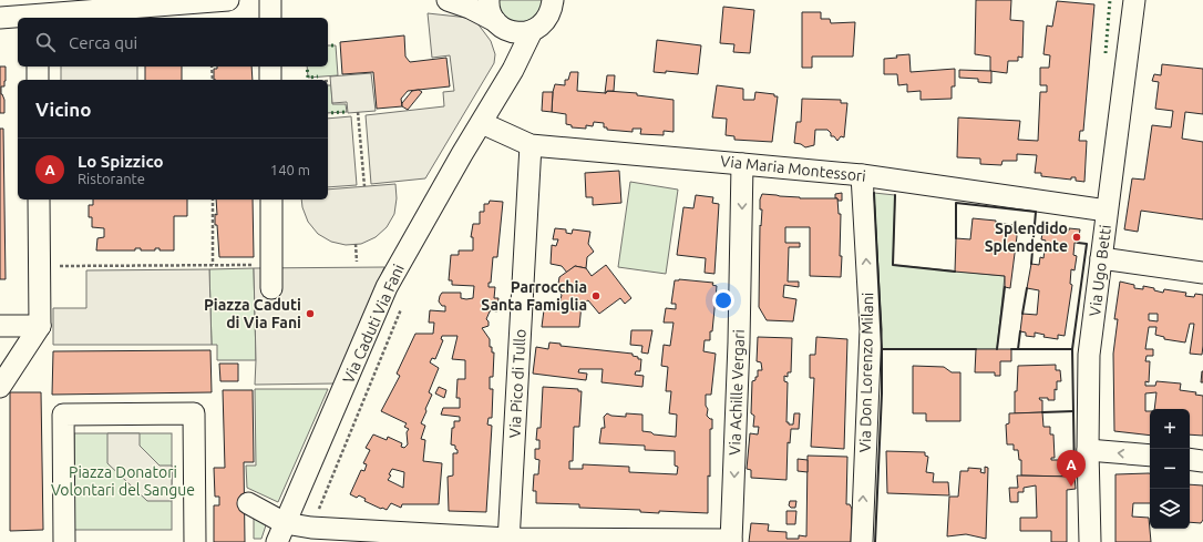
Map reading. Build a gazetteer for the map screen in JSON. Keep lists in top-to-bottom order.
{
  "streets": {
    "street": [
      "Via Maria Montessori",
      "Via Ugo Betti",
      "Via Caduti Via Fani",
      "Via Don Lorenzo Milani",
      "Via Pico di Tullo",
      "Via Achille Vergari"
    ]
  },
  "crossings": [
    ["Via Maria Montessori", "Via Ugo Betti"],
    ["Via Maria Montessori", "Via Caduti Via Fani"],
    ["Via Maria Montessori", "Via Don Lorenzo Milani"],
    ["Via Maria Montessori", "Via Pico di Tullo"],
    ["Via Maria Montessori", "Via Achille Vergari"]
  ],
  "one_way": ["Via Don Lorenzo Milani", "Via Achille Vergari"],
  "parks": ["Piazza Donatori Volontari del Sangue"],
  "places": ["Splendido Splendente", "Parrocchia Santa Famiglia", "Piazza Caduti di Via Fani"],
  "page": {
    "search": "Cerca qui",
    "heading": "Vicino",
    "list": [
      {
        "mark": "A",
        "name": "Lo Spizzico",
        "note": "Ristorante",
        "value": "140 m"
      }
    ],
    "map_buttons": ["+", "−"],
    "pins": "A"
  }
}
